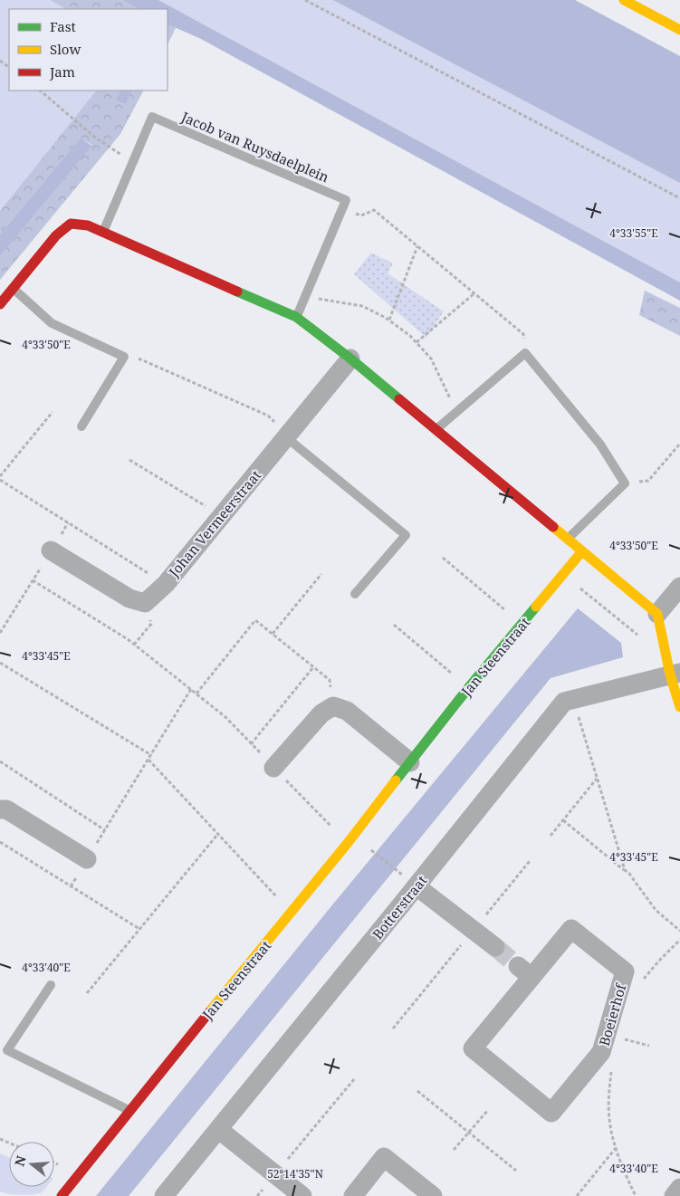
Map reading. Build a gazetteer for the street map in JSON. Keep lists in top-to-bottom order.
{
  "streets": {
    "street": [
      "Johan Vermeerstraat",
      "Jan Steenstraat",
      "Botterstraat",
      "Boeierhof"
    ],
    "lane": ["Jacob van Ruysdaelplein"]
  },
  "legend": ["Fast", "Slow", "Jam"],
  "north": "left",
  "coordinates": [
    "4°33'55\"E",
    "4°33'50\"E",
    "4°33'45\"E",
    "4°33'40\"E",
    "52°14'35\"N"
  ]
}
